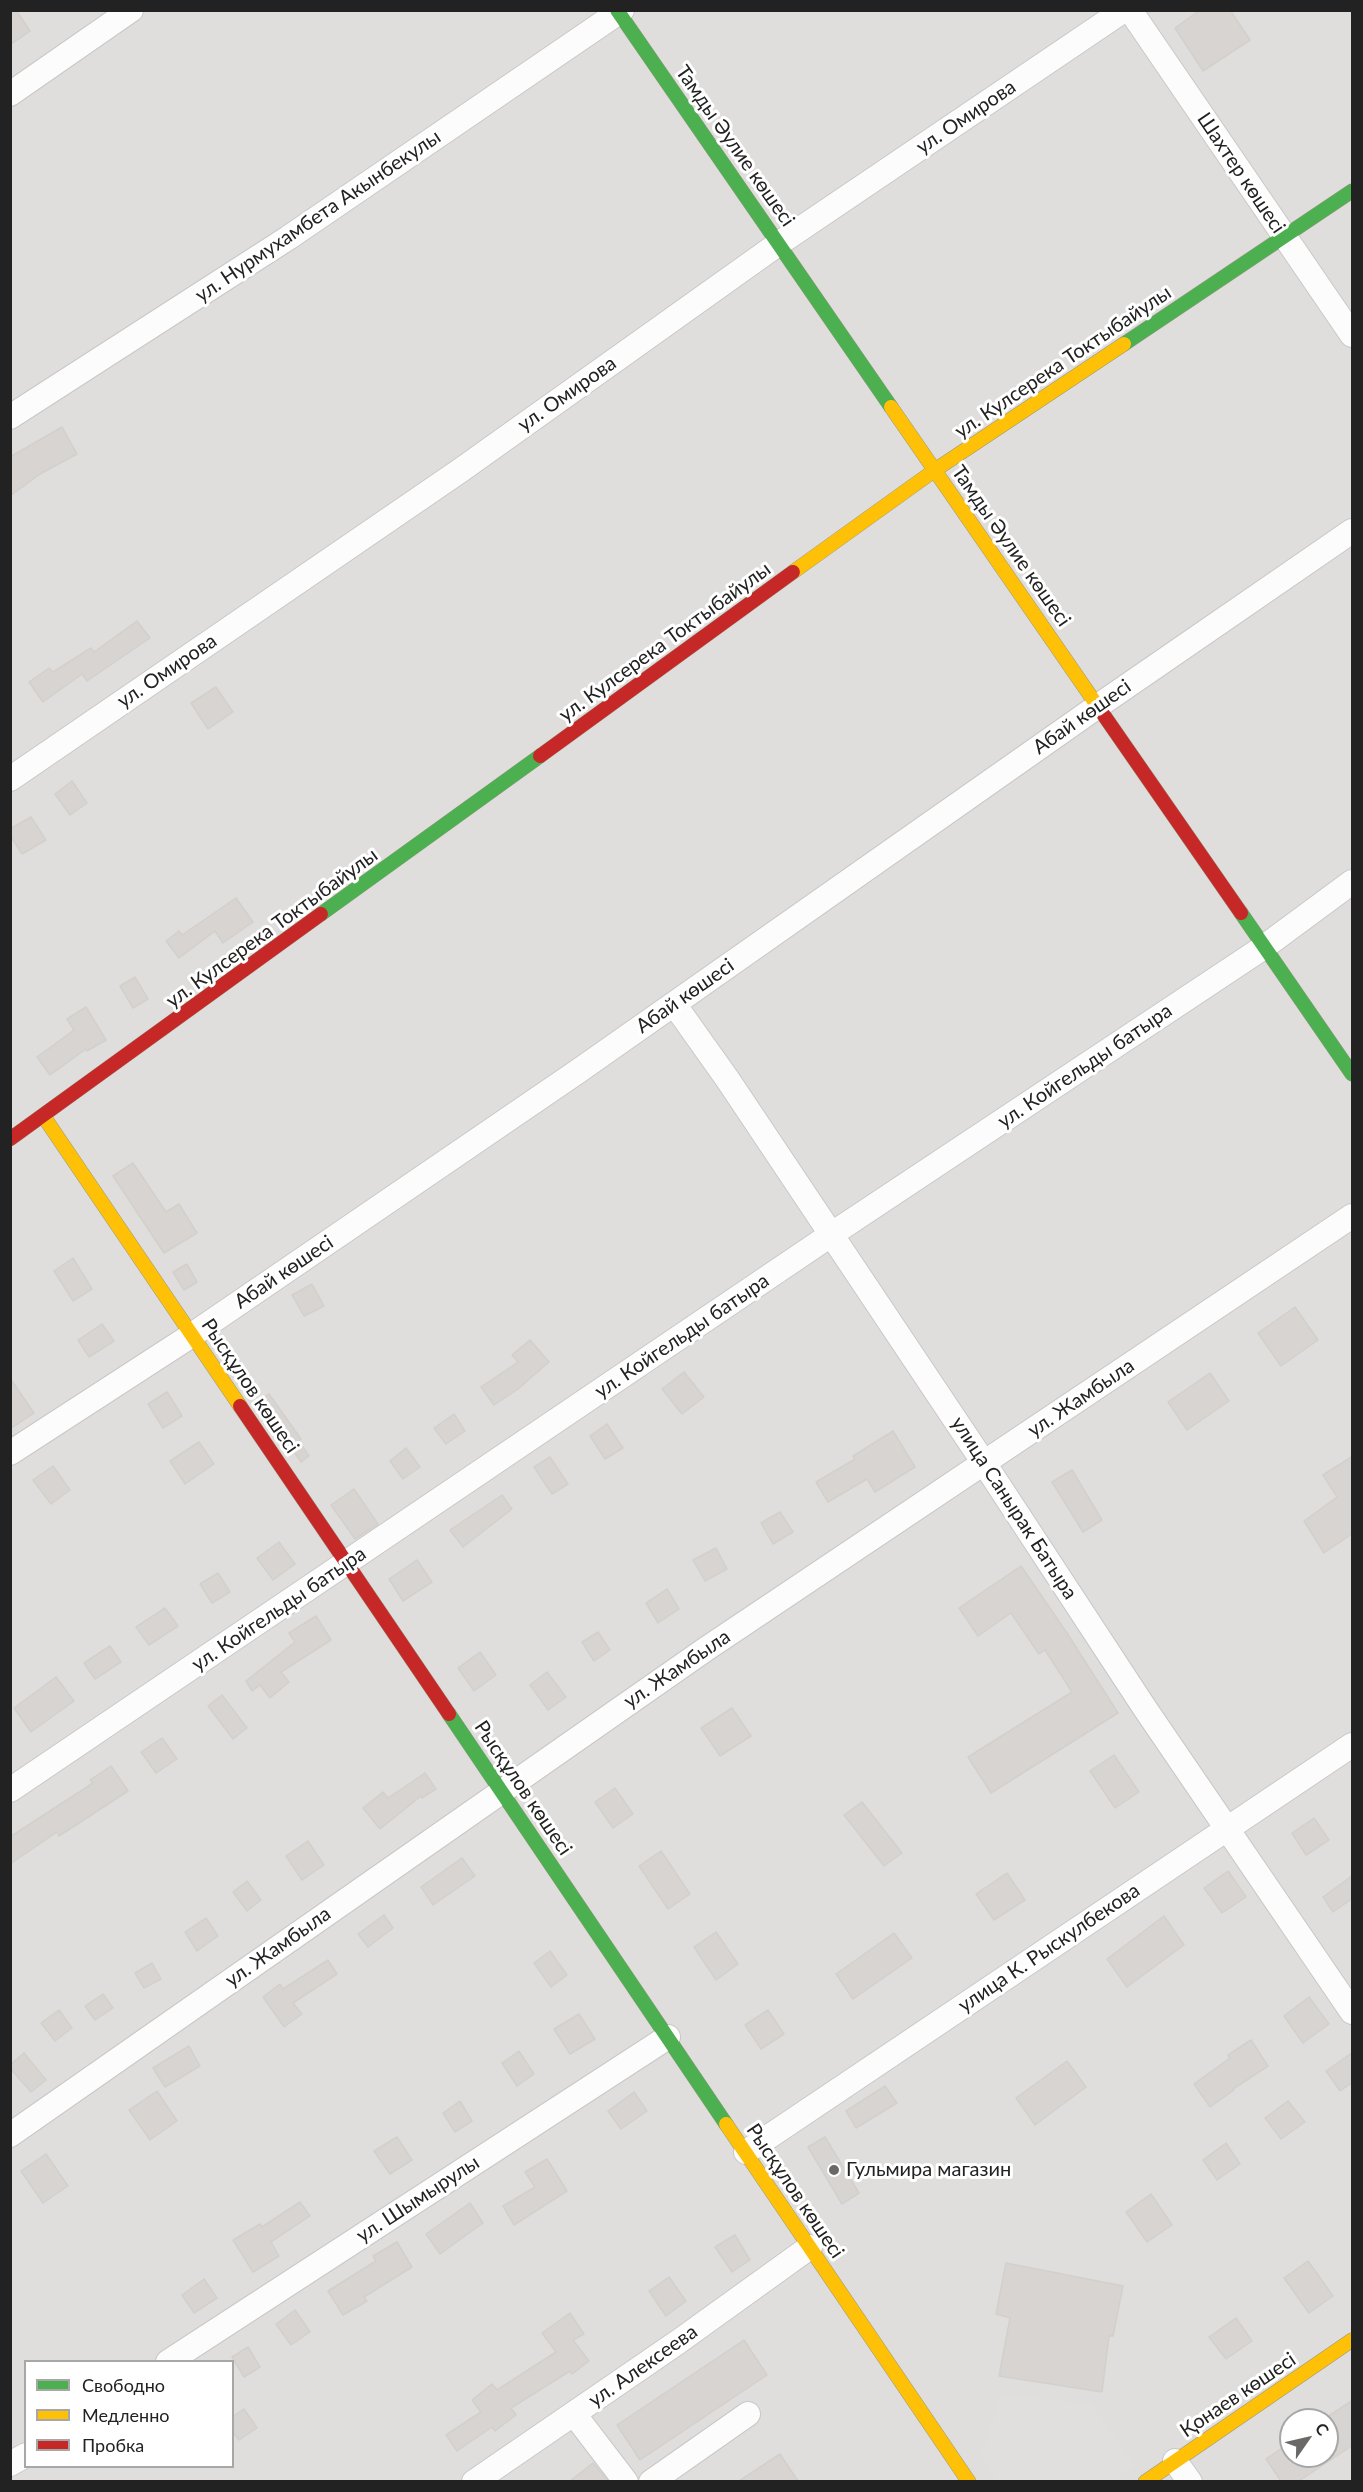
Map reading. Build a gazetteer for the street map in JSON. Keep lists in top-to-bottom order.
{
  "streets": {
    "street": [
      "ул. Омирова",
      "Тамды Әулие көшесі",
      "Шахтер көшесі",
      "ул. Нурмухамбета Акынбекулы",
      "ул. Кулсерека Токтыбайулы",
      "Абай көшесі",
      "ул. Койгельды батыра",
      "Рысқұлов көшесі",
      "ул. Жамбыла",
      "улица Санырак Батыра",
      "улица К. Рыскулбекова",
      "ул. Шымырулы",
      "ул. Алексеева",
      "Қонаев көшесі"
    ]
  },
  "crossings": [
    ["ул. Омирова", "Тамды Әулие көшесі"],
    ["Тамды Әулие көшесі", "ул. Нурмухамбета Акынбекулы"],
    ["Тамды Әулие көшесі", "ул. Кулсерека Токтыбайулы"],
    ["Тамды Әулие көшесі", "Абай көшесі"],
    ["Тамды Әулие көшесі", "ул. Койгельды батыра"],
    ["Шахтер көшесі", "ул. Кулсерека Токтыбайулы"],
    ["ул. Кулсерека Токтыбайулы", "Рысқұлов көшесі"],
    ["Абай көшесі", "Рысқұлов көшесі"],
    ["Абай көшесі", "улица Санырак Батыра"],
    ["ул. Койгельды батыра", "Рысқұлов көшесі"],
    ["ул. Койгельды батыра", "улица Санырак Батыра"],
    ["Рысқұлов көшесі", "ул. Жамбыла"],
    ["Рысқұлов көшесі", "улица К. Рыскулбекова"],
    ["Рысқұлов көшесі", "ул. Шымырулы"],
    ["Рысқұлов көшесі", "ул. Алексеева"],
    ["ул. Жамбыла", "улица Санырак Батыра"],
    ["улица Санырак Батыра", "улица К. Рыскулбекова"]
  ],
  "places": ["Гульмира магазин"],
  "legend": ["Свободно", "Медленно", "Пробка"],
  "north": "top right"
}
